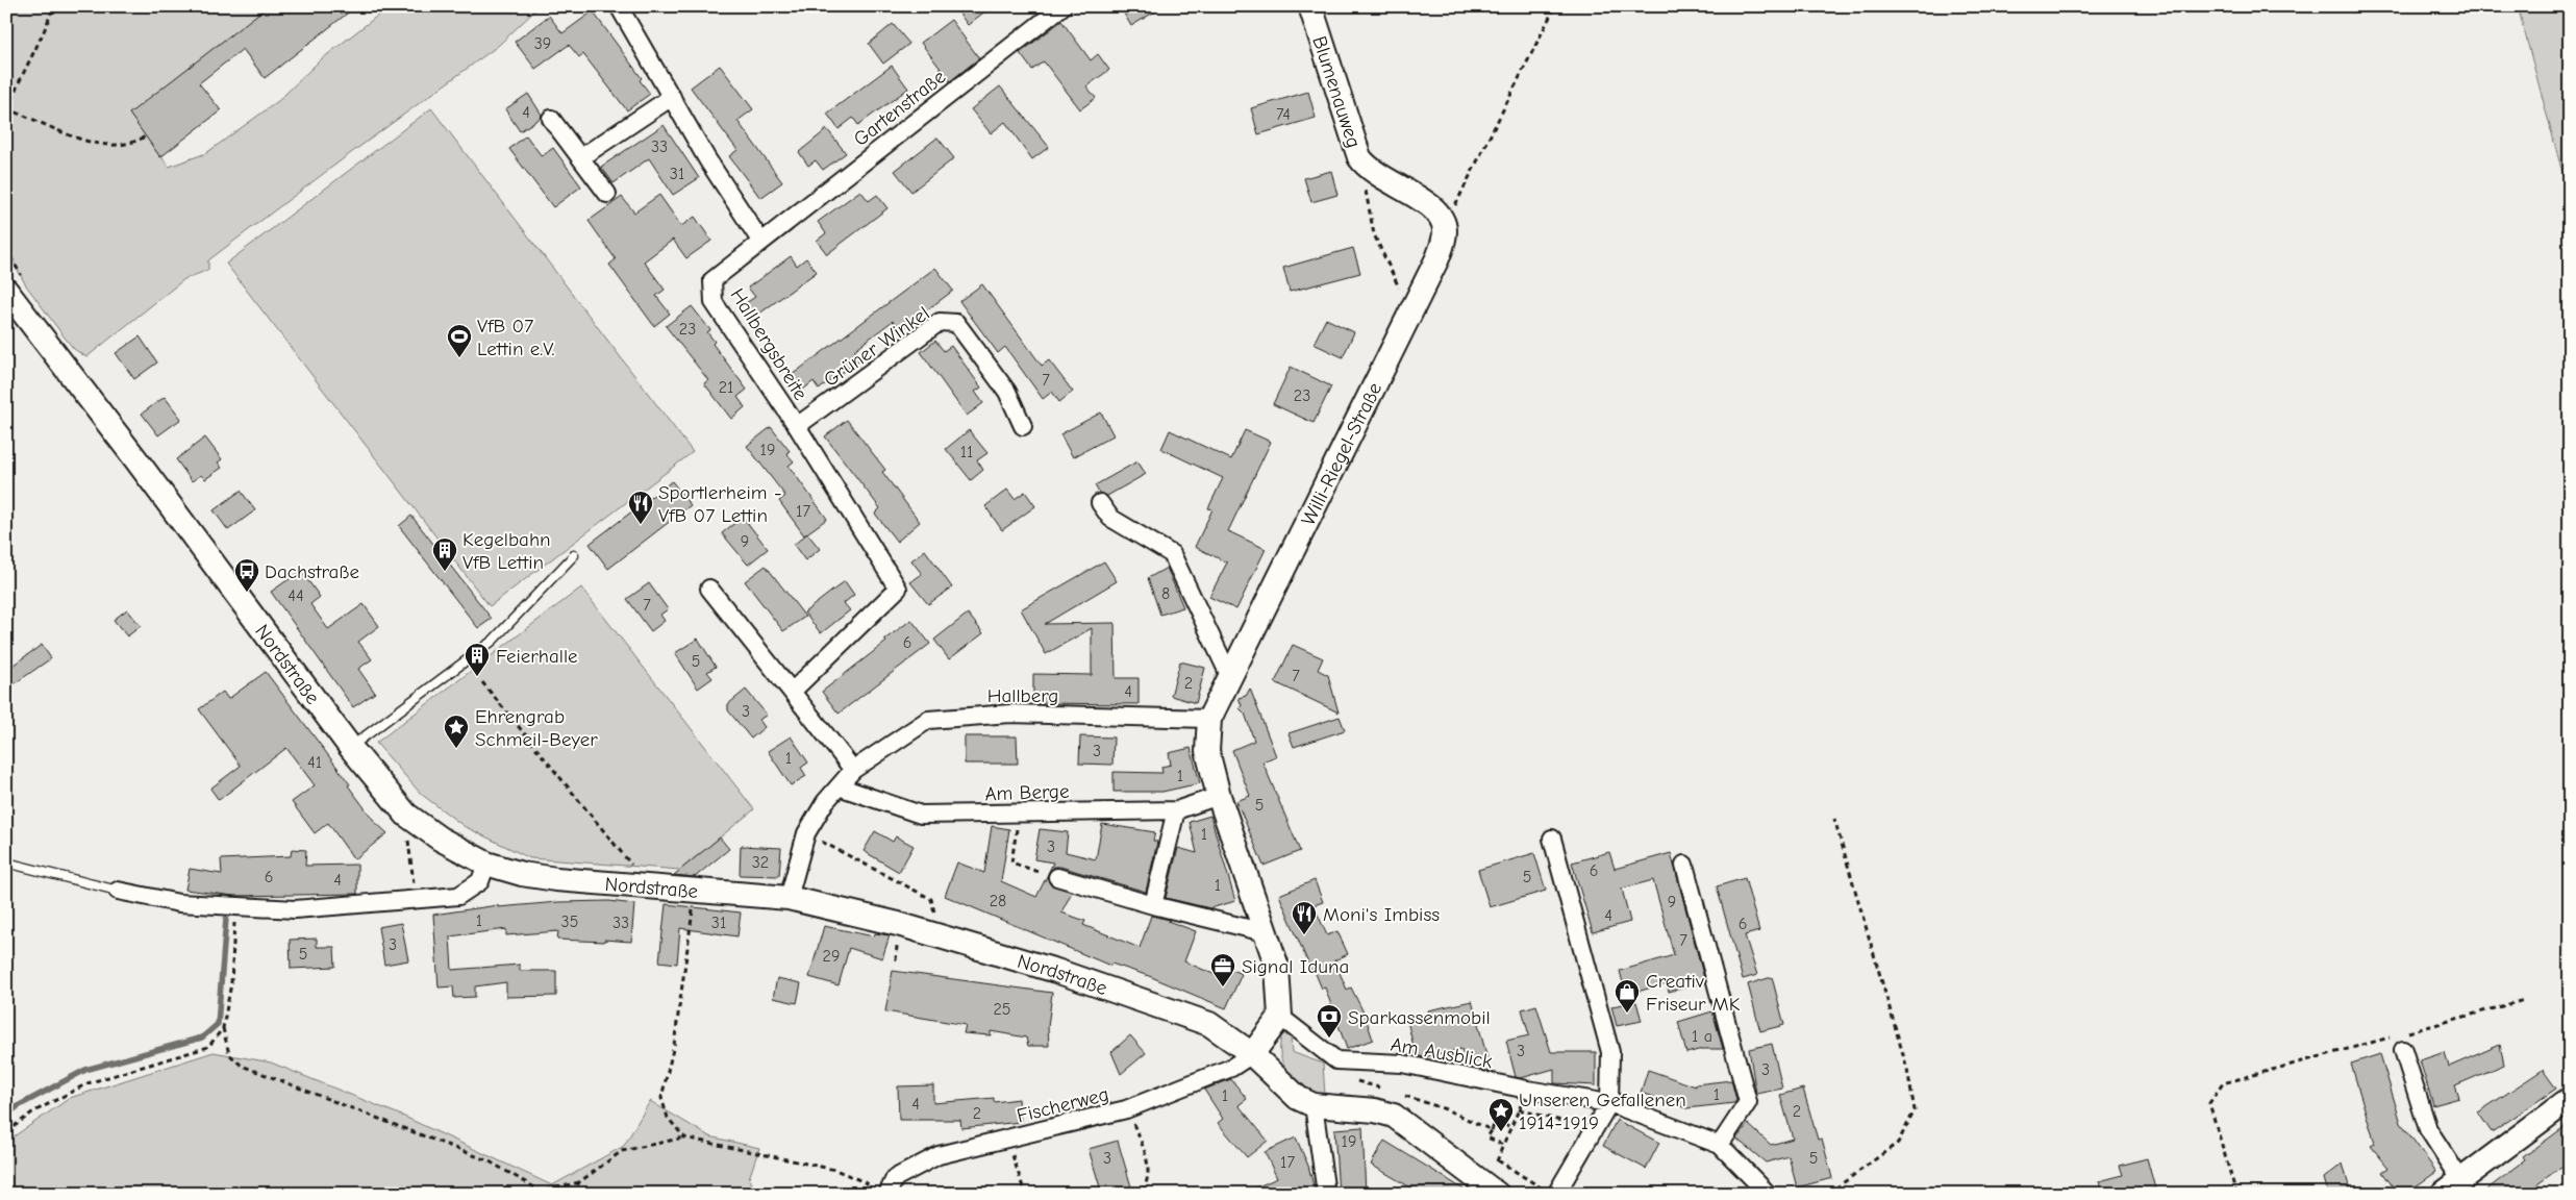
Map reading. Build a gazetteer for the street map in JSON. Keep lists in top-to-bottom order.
{
  "streets": {
    "street": [
      "Blumenauweg",
      "Gartenstraße",
      "Hallbergsbreite",
      "Grüner Winkel",
      "Willi-Riegel-Straße",
      "Nordstraße",
      "Hallberg",
      "Am Berge",
      "Am Ausblick",
      "Fischerweg"
    ]
  },
  "crossings": [
    ["Blumenauweg", "Willi-Riegel-Straße"],
    ["Gartenstraße", "Hallbergsbreite"],
    ["Hallbergsbreite", "Grüner Winkel"],
    ["Willi-Riegel-Straße", "Hallberg"],
    ["Willi-Riegel-Straße", "Am Berge"],
    ["Willi-Riegel-Straße", "Am Ausblick"],
    ["Nordstraße", "Hallberg"],
    ["Nordstraße", "Fischerweg"],
    ["Hallberg", "Am Berge"]
  ],
  "places": {
    "sports": ["VfB 07 Lettin e.V."],
    "restaurant": ["Sportlerheim - VfB 07 Lettin", "Moni's Imbiss"],
    "building": ["Kegelbahn VfB Lettin", "Feierhalle"],
    "bus stop": ["Dachstraße"],
    "place": ["Ehrengrab Schmeil-Beyer", "Unseren Gefallenen 1914-1919"],
    "office": ["Signal Iduna"],
    "shop": ["Creativ Friseur MK"],
    "bank": ["Sparkassenmobil"]
  },
  "house_numbers": [
    "39",
    "4",
    "74",
    "33",
    "31",
    "23",
    "7",
    "21",
    "23",
    "19",
    "11",
    "17",
    "9",
    "8",
    "44",
    "7",
    "6",
    "5",
    "7",
    "2",
    "4",
    "3",
    "3",
    "1",
    "41",
    "1",
    "5",
    "1",
    "3",
    "32",
    "6",
    "6",
    "5",
    "4",
    "1",
    "28",
    "9",
    "4",
    "1",
    "35",
    "33",
    "31",
    "6",
    "7",
    "3",
    "5",
    "29",
    "25",
    "1 a",
    "3",
    "3",
    "1",
    "1",
    "4",
    "2",
    "2",
    "19",
    "3",
    "5",
    "17"
  ]
}
